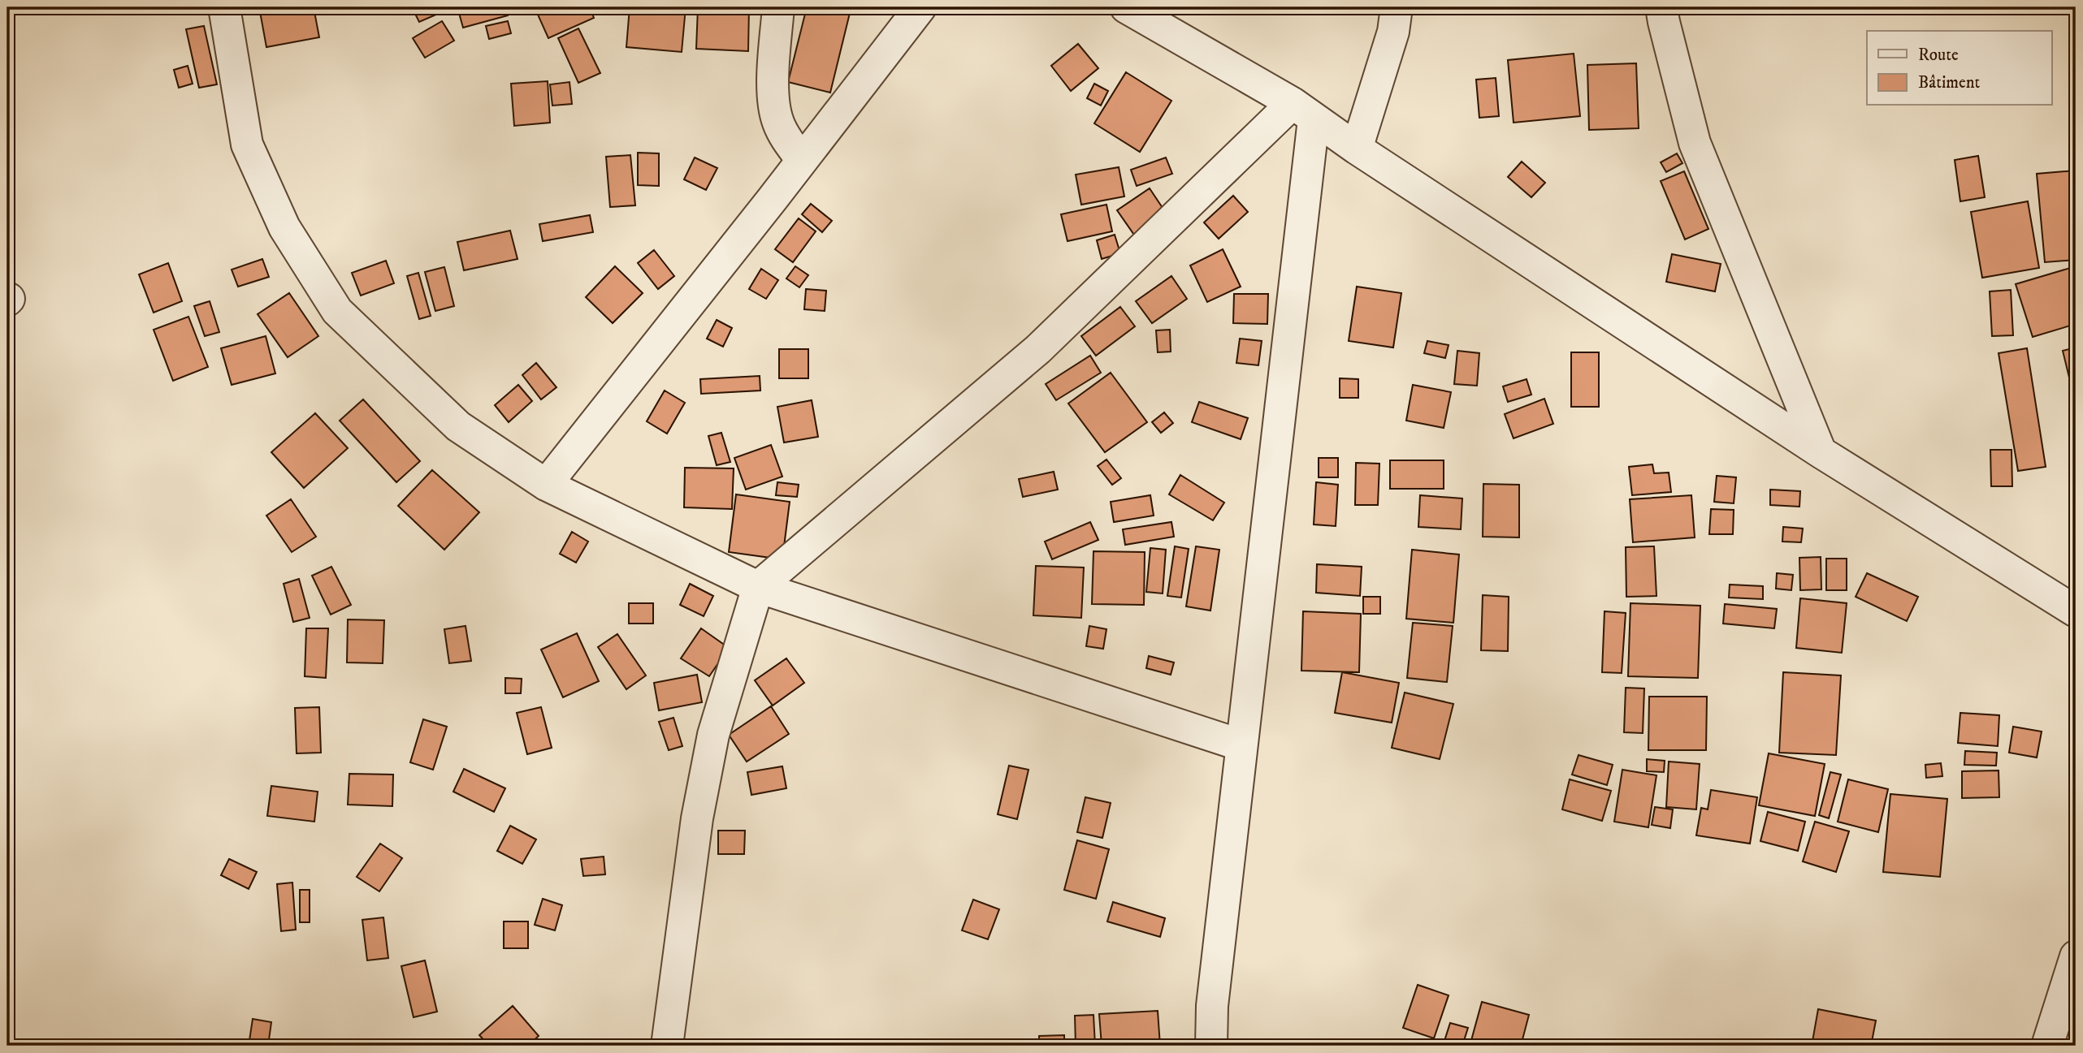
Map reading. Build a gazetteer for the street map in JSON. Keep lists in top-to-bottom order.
{
  "legend": ["Route", "Bâtiment"]
}
